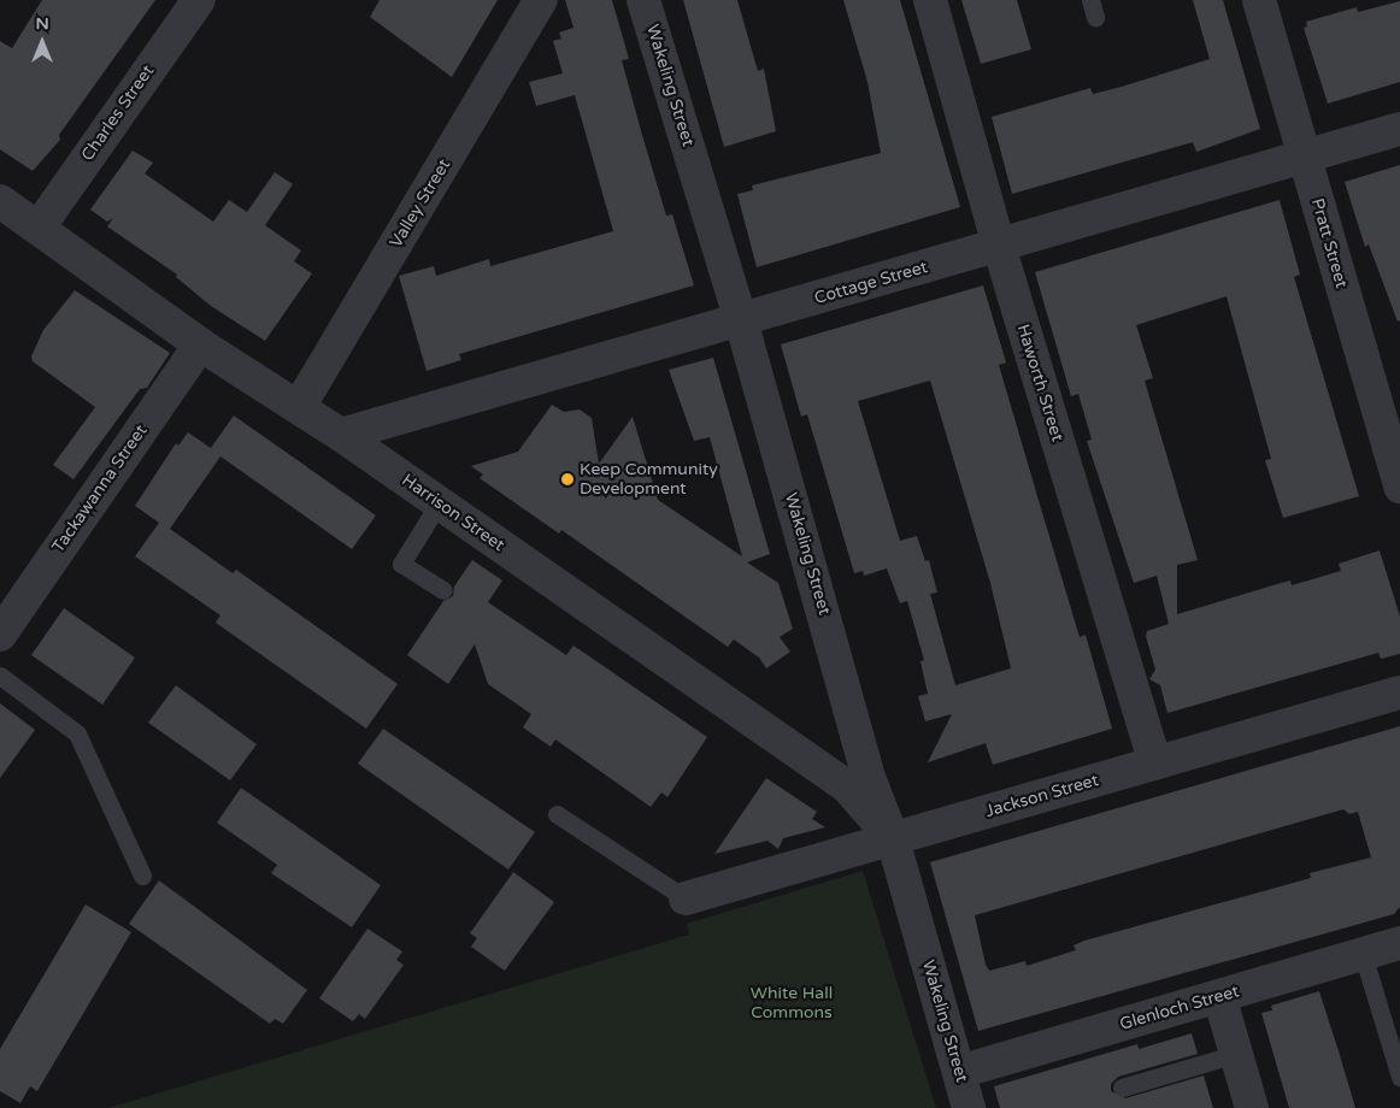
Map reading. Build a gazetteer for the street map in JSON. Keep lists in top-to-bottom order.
{
  "streets": {
    "street": [
      "Wakeling Street",
      "Charles Street",
      "Valley Street",
      "Pratt Street",
      "Cottage Street",
      "Haworth Street",
      "Tackawanna Street",
      "Harrison Street",
      "Jackson Street",
      "Glenloch Street"
    ]
  },
  "crossings": [
    ["Wakeling Street", "Cottage Street"],
    ["Wakeling Street", "Harrison Street"],
    ["Wakeling Street", "Jackson Street"],
    ["Wakeling Street", "Glenloch Street"],
    ["Charles Street", "Harrison Street"],
    ["Valley Street", "Harrison Street"],
    ["Pratt Street", "Cottage Street"],
    ["Cottage Street", "Haworth Street"],
    ["Cottage Street", "Harrison Street"],
    ["Haworth Street", "Jackson Street"],
    ["Tackawanna Street", "Harrison Street"],
    ["Harrison Street", "Jackson Street"]
  ],
  "parks": ["White Hall Commons"],
  "places": ["Keep Community Development"],
  "north": "top"
}
